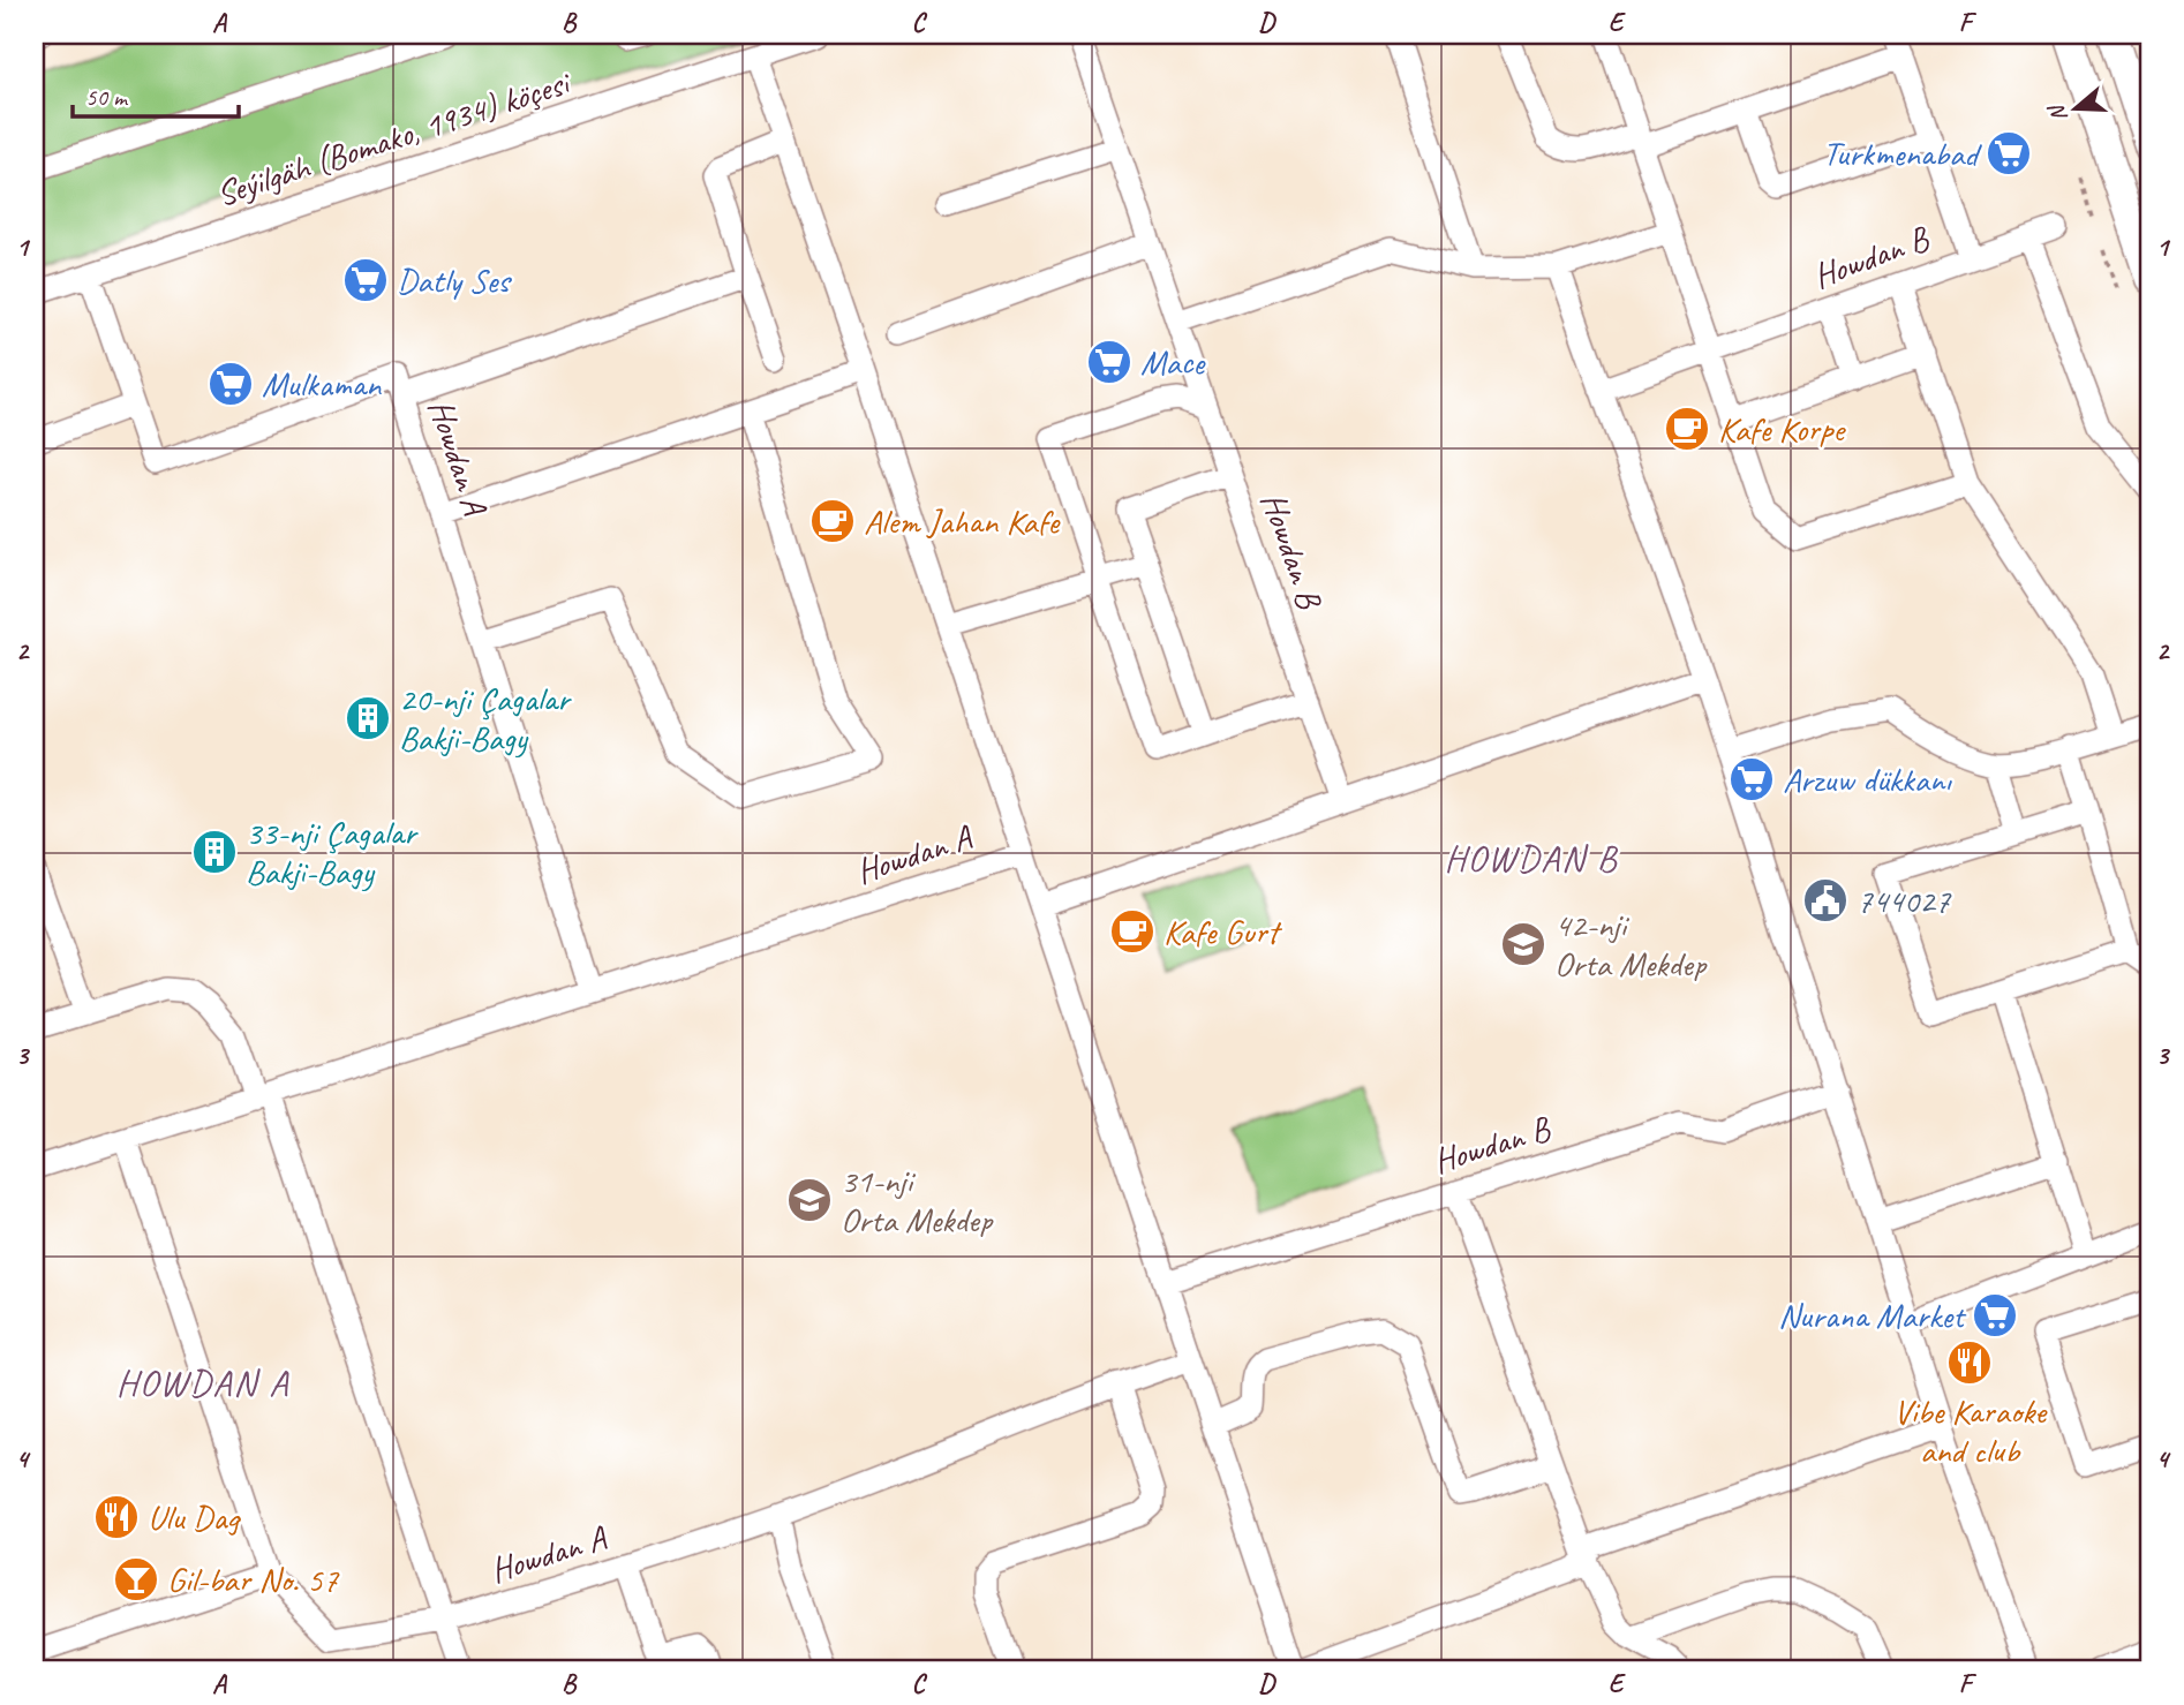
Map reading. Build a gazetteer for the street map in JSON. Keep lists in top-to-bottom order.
{
  "streets": {
    "street": ["Seýilgäh (Bomako, 1934) köçesi", "Howdan B", "Howdan A"]
  },
  "crossings": [
    ["Seýilgäh (Bomako, 1934) köçesi", "Howdan A"]
  ],
  "districts": ["HOWDAN B", "HOWDAN A"],
  "places": {
    "supermarket": [
      "Turkmenabad",
      "Datly Ses",
      "Mace",
      "Mulkaman",
      "Arzuw dükkanı",
      "Nurana Market"
    ],
    "cafe": ["Kafe Korpe", "Alem Jahan Kafe", "Kafe Gurt"],
    "building": ["20-nji Çagalar Bakji-Bagy", "33-nji Çagalar Bakji-Bagy"],
    "public building": ["744027"],
    "school or university": ["42-nji Orta Mekdep", "31-nji Orta Mekdep"],
    "restaurant": ["Vibe Karaoke and club", "Ulu Dag"],
    "bar": ["Gil-bar No. 57"]
  },
  "scale_bar": "50 m",
  "north": "left",
  "grid": {
    "columns": [
      "A",
      "B",
      "C",
      "D",
      "E",
      "F"
    ],
    "rows": [
      "1",
      "2",
      "3",
      "4"
    ]
  }
}
